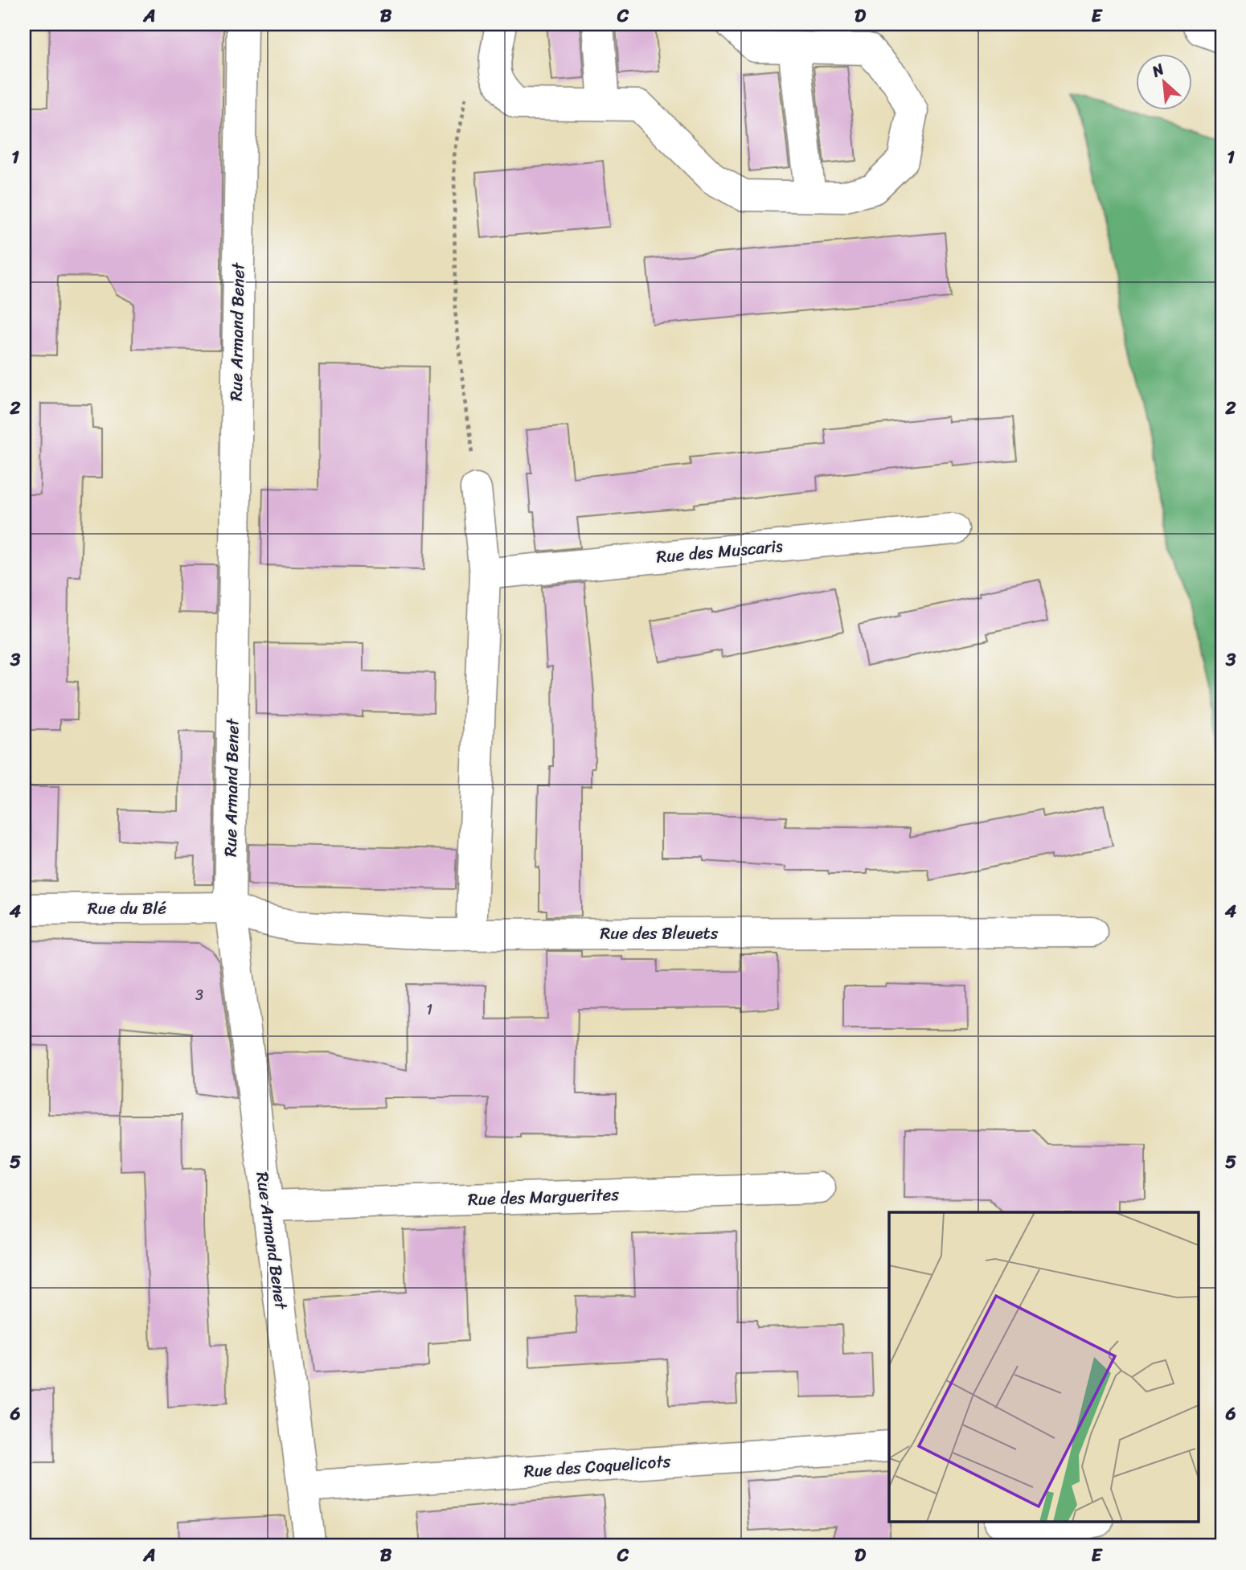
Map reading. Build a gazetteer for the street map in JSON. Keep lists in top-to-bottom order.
{
  "streets": {
    "street": [
      "Rue Armand Benet",
      "Rue des Muscaris",
      "Rue du Blé",
      "Rue des Bleuets",
      "Rue des Marguerites",
      "Rue des Coquelicots"
    ]
  },
  "crossings": [
    ["Rue Armand Benet", "Rue du Blé"],
    ["Rue Armand Benet", "Rue des Bleuets"],
    ["Rue Armand Benet", "Rue des Marguerites"],
    ["Rue Armand Benet", "Rue des Coquelicots"],
    ["Rue du Blé", "Rue des Bleuets"]
  ],
  "house_numbers": ["3", "1"],
  "north": "top left",
  "grid": {
    "columns": [
      "A",
      "B",
      "C",
      "D",
      "E"
    ],
    "rows": [
      "1",
      "2",
      "3",
      "4",
      "5",
      "6"
    ]
  }
}
